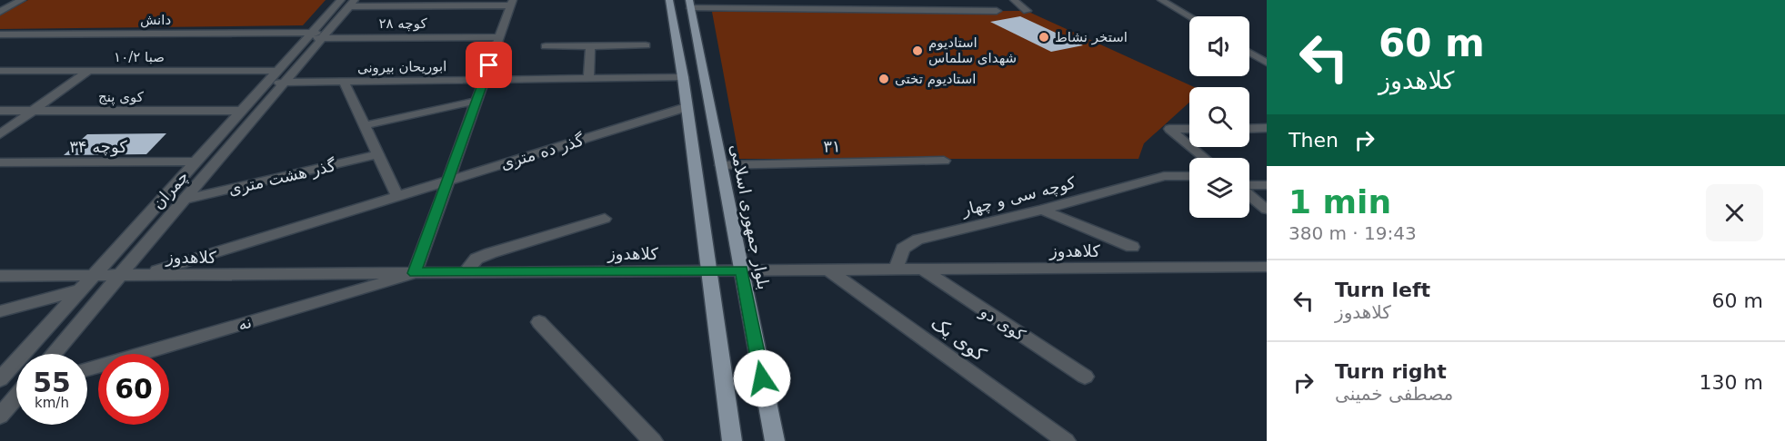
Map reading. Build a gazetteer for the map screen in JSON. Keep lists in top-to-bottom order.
{
  "streets": {
    "main road": ["بلوار جمهوری اسلامی"],
    "street": [
      "دانش",
      "کوچه ۲۸",
      "صبا ۱۰/۲",
      "ابوریحان بیرونی",
      "کوی پنج",
      "کوچه ۳۴",
      "۳۱",
      "گذر ده متری",
      "گذر هشت متری",
      "چمران",
      "کوچه سی و چهار",
      "کلاهدوز",
      "نه",
      "کوی دو",
      "کوی یک"
    ]
  },
  "crossings": [
    ["دانش", "کوچه ۲۸"],
    ["دانش", "چمران"],
    ["کوچه ۲۸", "چمران"],
    ["صبا ۱۰/۲", "چمران"],
    ["ابوریحان بیرونی", "چمران"],
    ["کوی پنج", "چمران"],
    ["کوچه ۳۴", "چمران"],
    ["۳۱", "بلوار جمهوری اسلامی"],
    ["گذر ده متری", "کلاهدوز"],
    ["گذر هشت متری", "چمران"],
    ["چمران", "کلاهدوز"],
    ["کوچه سی و چهار", "کلاهدوز"],
    ["بلوار جمهوری اسلامی", "کلاهدوز"],
    ["کلاهدوز", "نه"],
    ["کلاهدوز", "کوی دو"],
    ["کلاهدوز", "کوی یک"]
  ],
  "places": ["استخر نشاط", "استادیوم شهدای سلماس", "استادیوم تختی"],
  "page": {
    "turn": ["60 m", "کلاهدوز"],
    "then": "Then",
    "heading": ["1 min", "380 m · 19:43"],
    "list": [
      {
        "name": "Turn left",
        "note": "کلاهدوز",
        "value": "60 m"
      },
      {
        "name": "Turn right",
        "note": "مصطفی خمینی",
        "value": "130 m"
      }
    ],
    "speed": "55 km/h",
    "limit": "60"
  }
}
